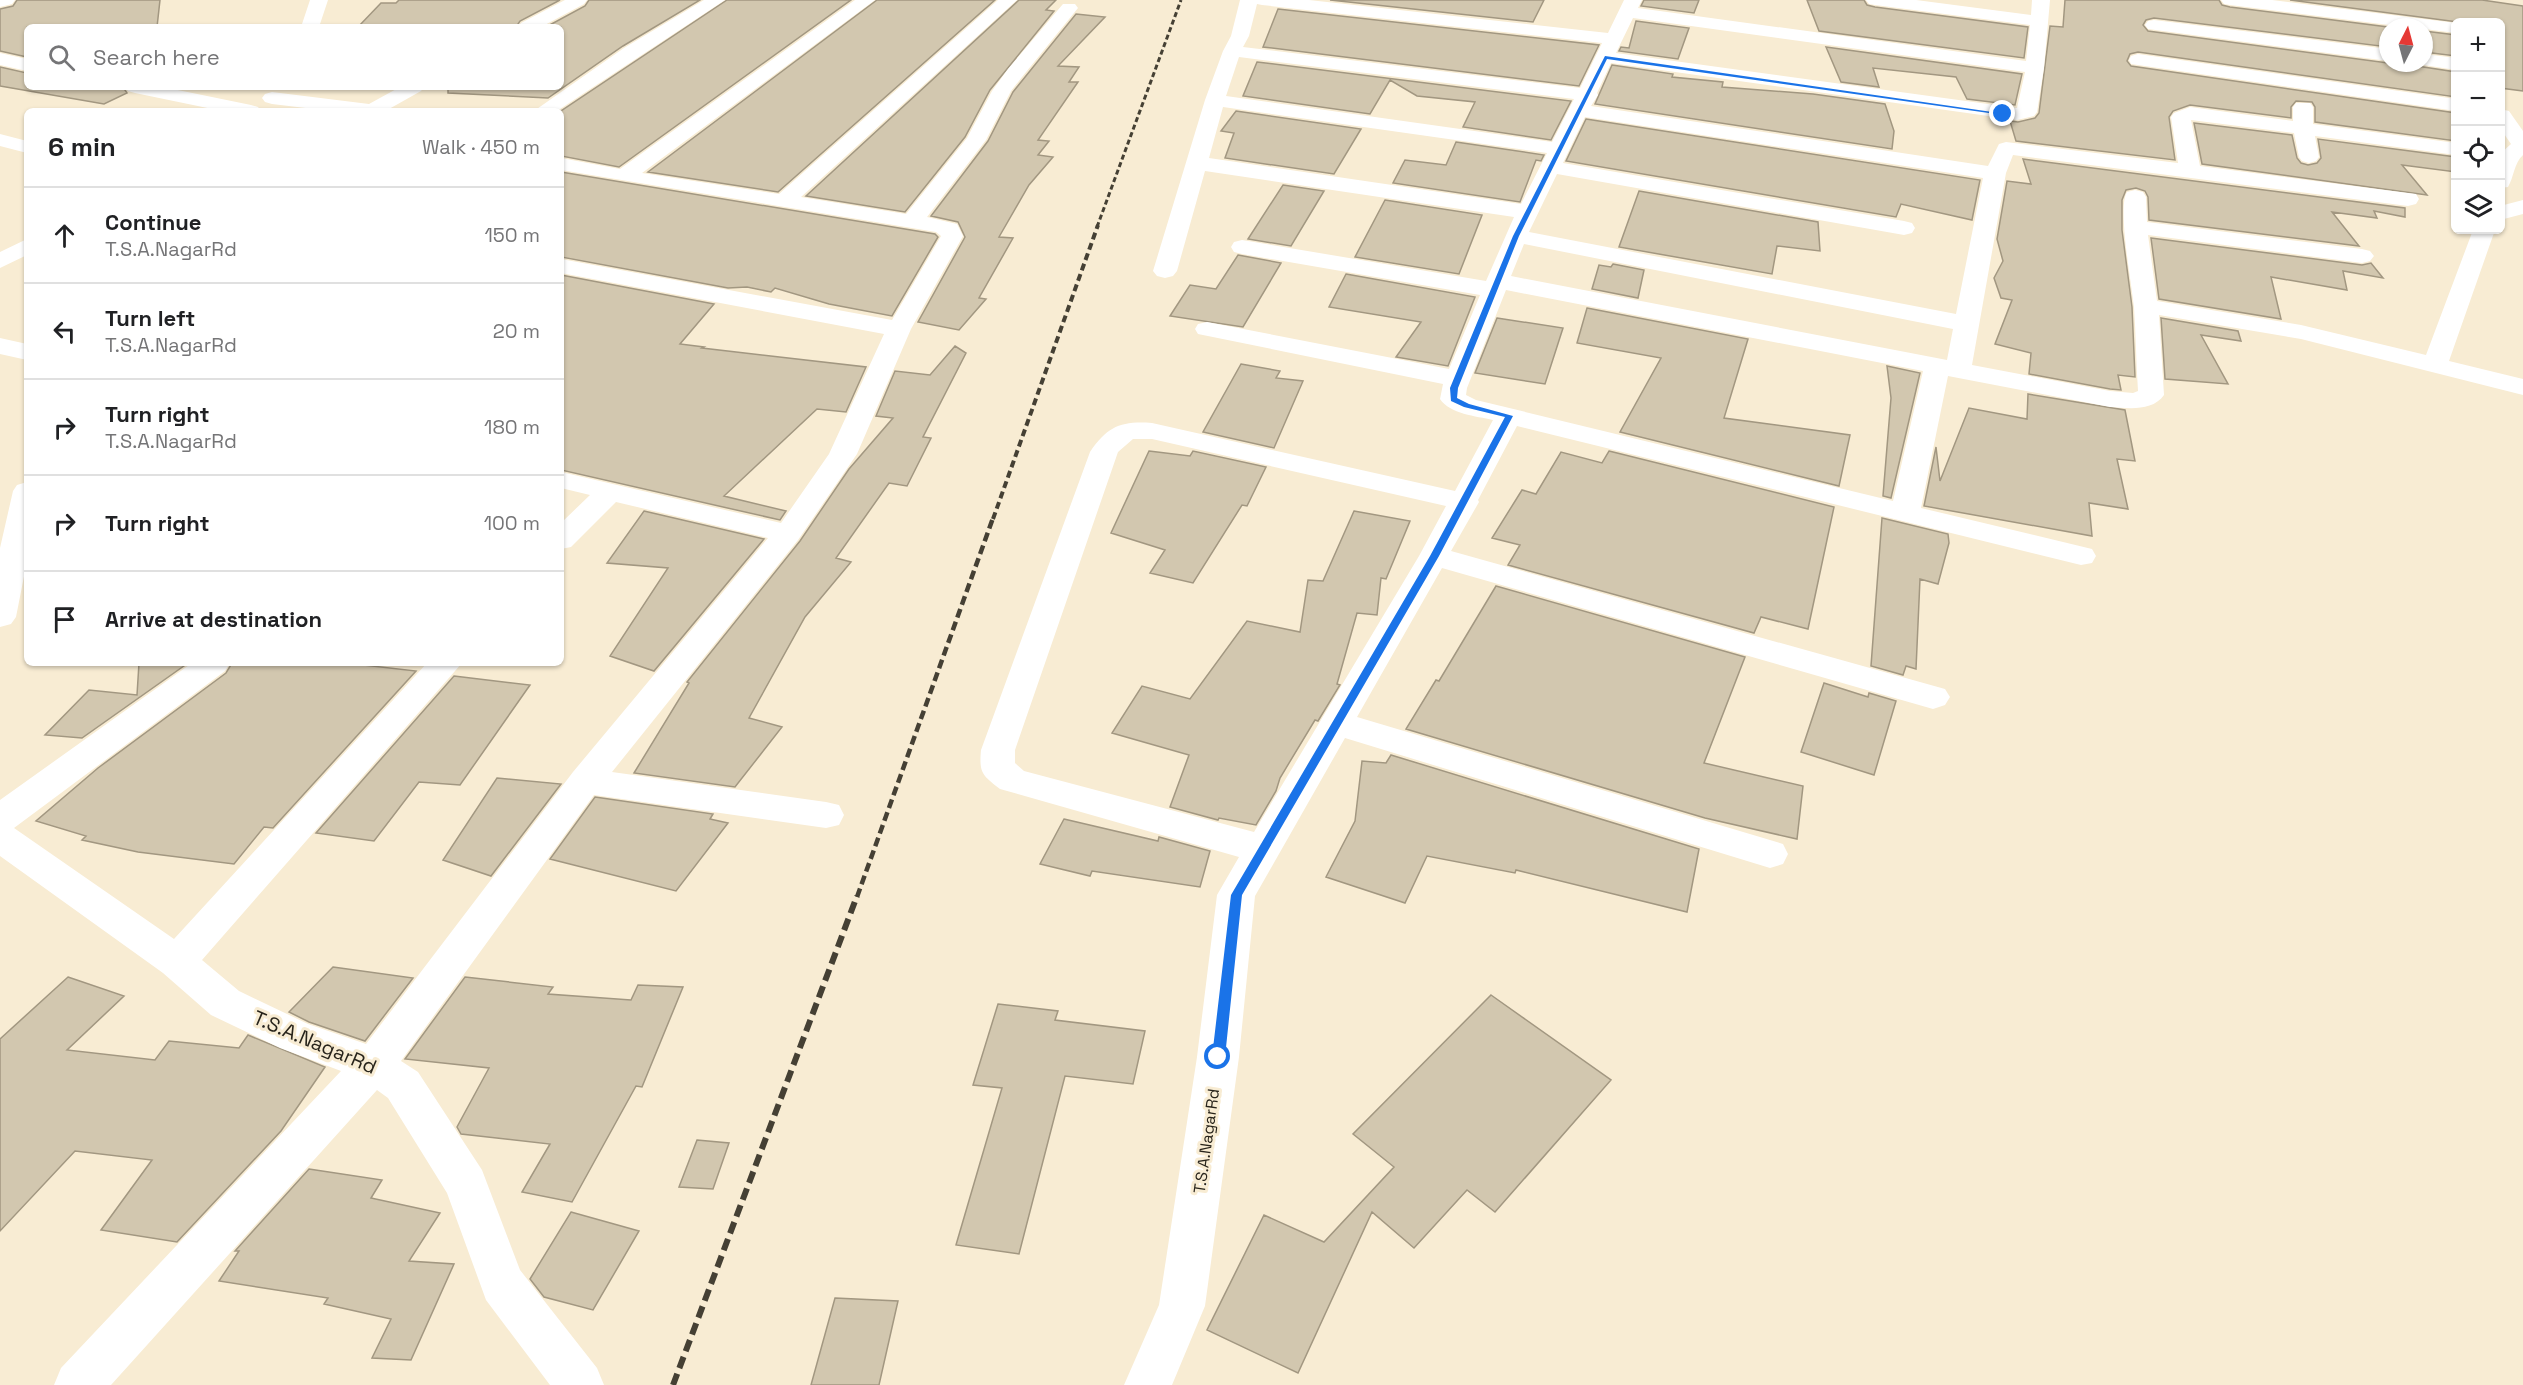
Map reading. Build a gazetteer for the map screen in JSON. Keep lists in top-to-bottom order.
{
  "streets": {
    "street": ["T.S.A.NagarRd"]
  },
  "north": "top",
  "page": {
    "map_buttons": ["+", "−"],
    "search": "Search here",
    "heading": ["6 min", "Walk · 450 m"],
    "list": [
      ["Continue", "T.S.A.NagarRd", "150 m"],
      ["Turn left", "T.S.A.NagarRd", "20 m"],
      ["Turn right", "T.S.A.NagarRd", "180 m"],
      ["Turn right", "100 m"],
      "Arrive at destination"
    ]
  }
}
